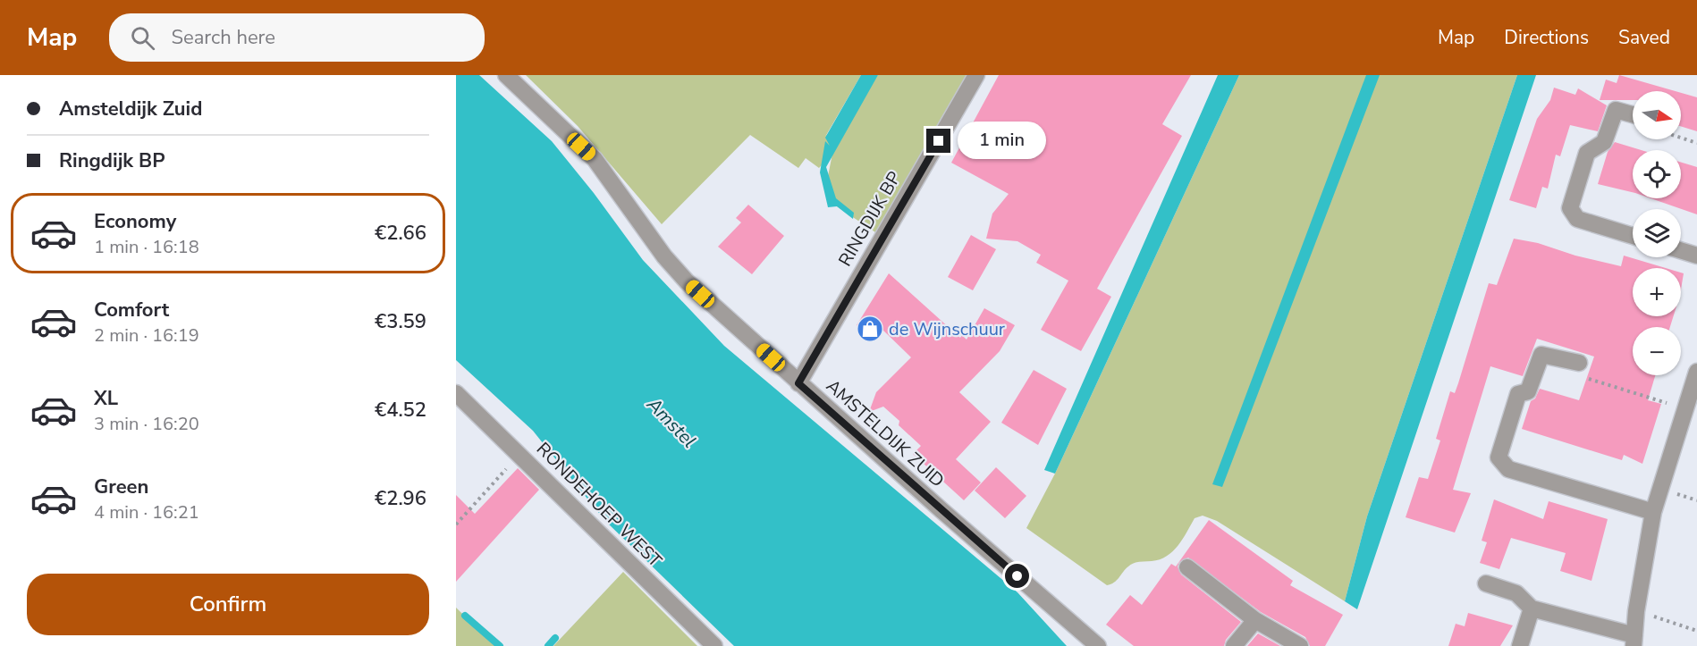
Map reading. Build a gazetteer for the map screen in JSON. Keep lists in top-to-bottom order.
{
  "streets": {
    "street": ["RINGDIJK BP", "AMSTELDIJK ZUID", "RONDEHOEP WEST"]
  },
  "crossings": [
    ["RINGDIJK BP", "AMSTELDIJK ZUID"]
  ],
  "water": ["Amstel"],
  "places": {
    "shop": ["de Wijnschuur"]
  },
  "north": "right",
  "page": {
    "header": "Map",
    "search": "Search here",
    "nav": ["Map", "Directions", "Saved"],
    "banner": ["Amsteldijk Zuid", "Ringdijk BP"],
    "map_buttons": ["+", "−"],
    "bubble": "1 min",
    "list": [
      {
        "name": "Economy",
        "note": "1 min · 16:18",
        "value": "€2.66"
      },
      {
        "name": "Comfort",
        "note": "2 min · 16:19",
        "value": "€3.59"
      },
      {
        "name": "XL",
        "note": "3 min · 16:20",
        "value": "€4.52"
      },
      {
        "name": "Green",
        "note": "4 min · 16:21",
        "value": "€2.96"
      }
    ],
    "buttons": "Confirm"
  }
}
